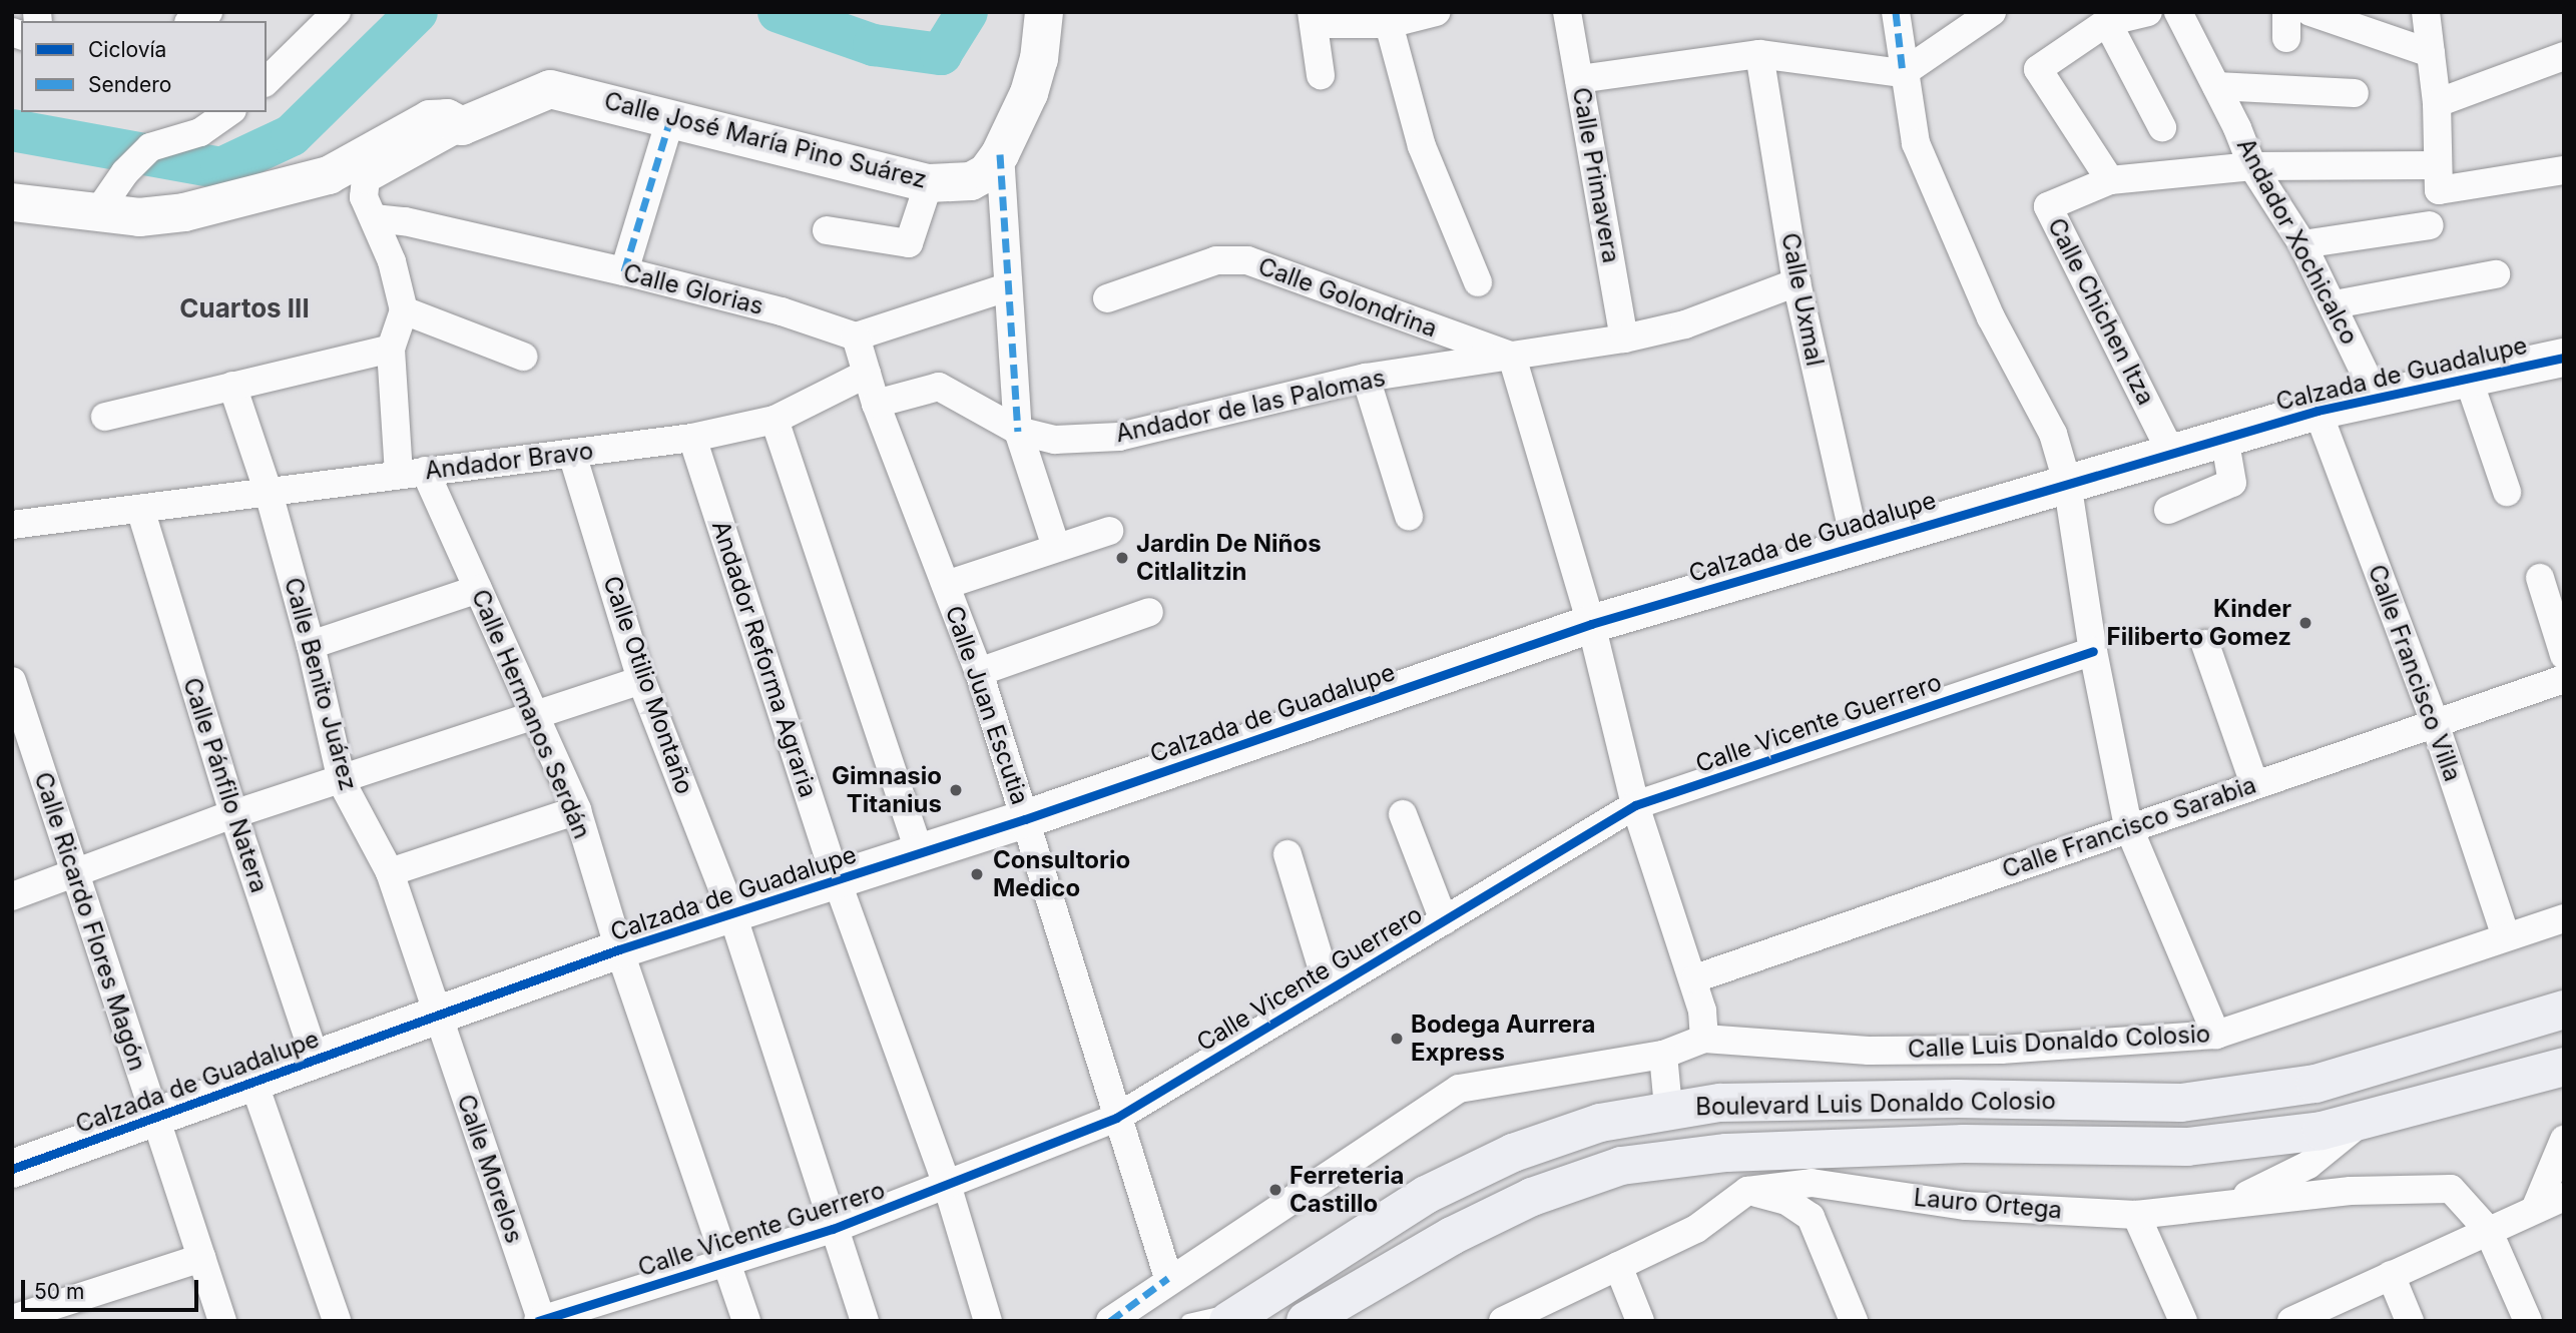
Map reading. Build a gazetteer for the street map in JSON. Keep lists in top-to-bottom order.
{
  "streets": {
    "highway": ["Boulevard Luis Donaldo Colosio"],
    "street": [
      "Calle José María Pino Suárez",
      "Calle Primavera",
      "Andador Xochicalco",
      "Calle Glorias",
      "Calle Golondrina",
      "Calle Uxmal",
      "Calle Chichen Itza",
      "Calzada de Guadalupe",
      "Andador de las Palomas",
      "Andador Bravo",
      "Andador Reforma Agraria",
      "Calle Francisco Villa",
      "Calle Benito Juárez",
      "Calle Otilio Montaño",
      "Calle Juan Escutia",
      "Calle Hermanos Serdán",
      "Calle Vicente Guerrero",
      "Calle Pánfilo Natera",
      "Calle Francisco Sarabia",
      "Calle Ricardo Flores Magón",
      "Calle Luis Donaldo Colosio",
      "Calle Morelos",
      "Lauro Ortega"
    ]
  },
  "crossings": [
    ["Calle José María Pino Suárez", "Calle Glorias"],
    ["Calle Primavera", "Andador de las Palomas"],
    ["Andador Xochicalco", "Calle Chichen Itza"],
    ["Andador Xochicalco", "Calzada de Guadalupe"],
    ["Calle Glorias", "Calle Juan Escutia"],
    ["Calle Golondrina", "Andador de las Palomas"],
    ["Calle Uxmal", "Calzada de Guadalupe"],
    ["Calle Uxmal", "Andador de las Palomas"],
    ["Calle Chichen Itza", "Calzada de Guadalupe"],
    ["Calzada de Guadalupe", "Andador Reforma Agraria"],
    ["Calzada de Guadalupe", "Calle Francisco Villa"],
    ["Calzada de Guadalupe", "Calle Benito Juárez"],
    ["Calzada de Guadalupe", "Calle Otilio Montaño"],
    ["Calzada de Guadalupe", "Calle Juan Escutia"],
    ["Calzada de Guadalupe", "Calle Hermanos Serdán"],
    ["Calzada de Guadalupe", "Calle Pánfilo Natera"],
    ["Calzada de Guadalupe", "Calle Ricardo Flores Magón"],
    ["Calzada de Guadalupe", "Calle Morelos"],
    ["Andador de las Palomas", "Calle Juan Escutia"],
    ["Andador Bravo", "Andador Reforma Agraria"],
    ["Andador Bravo", "Calle Benito Juárez"],
    ["Andador Bravo", "Calle Otilio Montaño"],
    ["Andador Bravo", "Calle Juan Escutia"],
    ["Andador Bravo", "Calle Hermanos Serdán"],
    ["Andador Bravo", "Calle Pánfilo Natera"],
    ["Andador Reforma Agraria", "Calle Vicente Guerrero"],
    ["Calle Francisco Villa", "Calle Francisco Sarabia"],
    ["Calle Francisco Villa", "Calle Luis Donaldo Colosio"],
    ["Calle Benito Juárez", "Calle Morelos"],
    ["Calle Otilio Montaño", "Calle Vicente Guerrero"],
    ["Calle Juan Escutia", "Calle Vicente Guerrero"],
    ["Calle Hermanos Serdán", "Calle Vicente Guerrero"],
    ["Calle Vicente Guerrero", "Calle Morelos"]
  ],
  "districts": ["Cuartos III"],
  "places": [
    "Jardin De Niños Citlalitzin",
    "Kinder Filiberto Gomez",
    "Gimnasio Titanius",
    "Consultorio Medico",
    "Bodega Aurrera Express",
    "Ferreteria Castillo"
  ],
  "legend": ["Ciclovía", "Sendero"],
  "scale_bar": "50 m"
}
